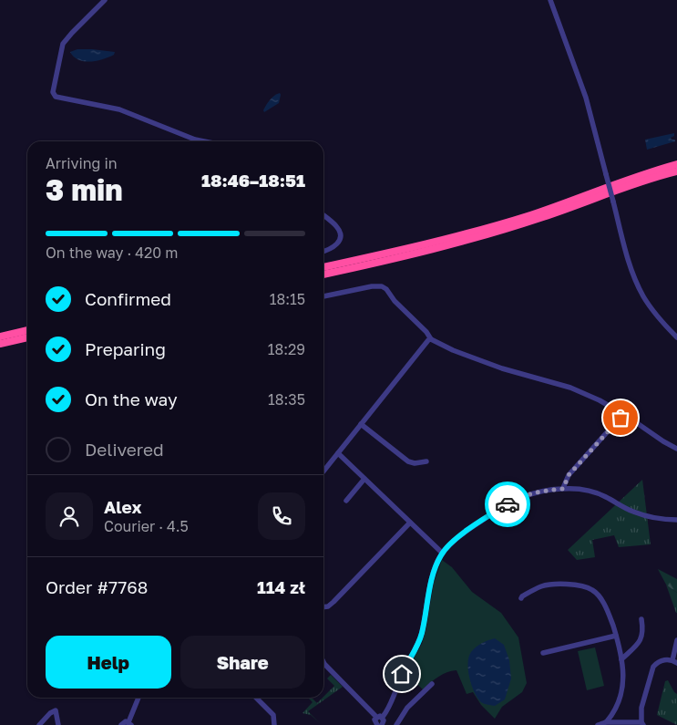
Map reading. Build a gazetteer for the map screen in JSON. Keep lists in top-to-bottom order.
{
  "page": {
    "heading": ["3 min", "Arriving in", "18:46–18:51"],
    "panel": [
      "Alex",
      "Courier · 4.5",
      "Order #7768",
      "114 zł"
    ],
    "bar": "On the way · 420 m",
    "list": [
      ["Confirmed", "18:15"],
      ["Preparing", "18:29"],
      ["On the way", "18:35"],
      "Delivered"
    ],
    "buttons": ["Help", "Share"]
  }
}
